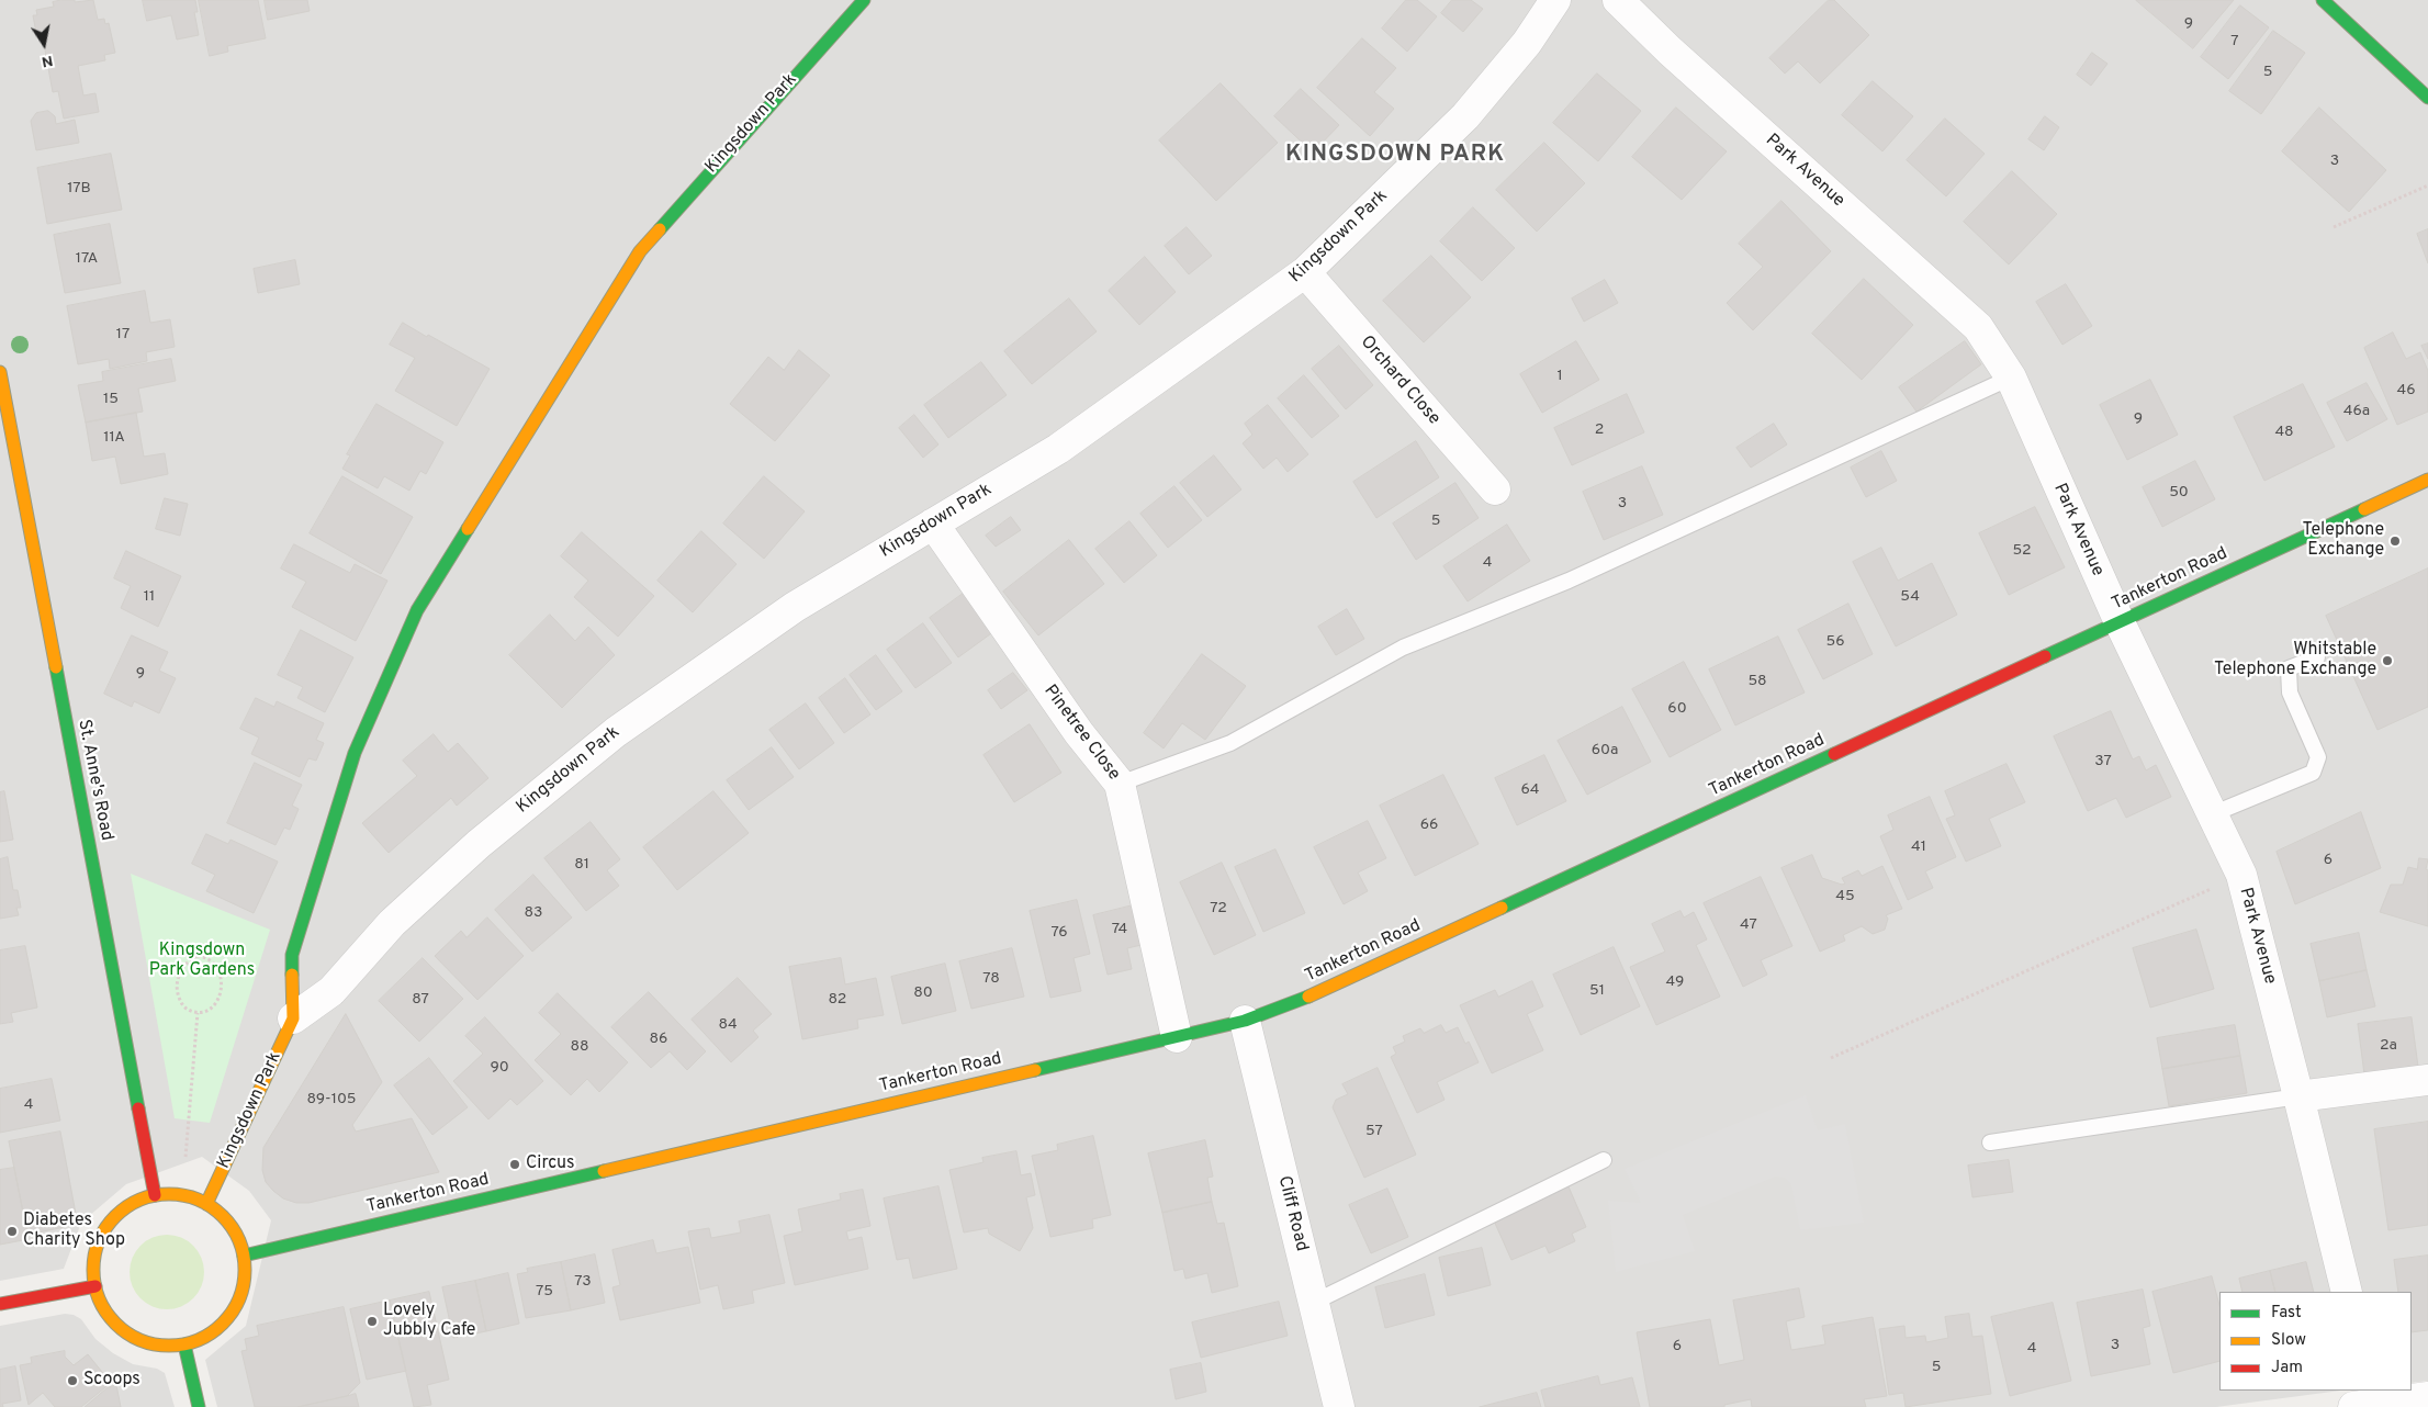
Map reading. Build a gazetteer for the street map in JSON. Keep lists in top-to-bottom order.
{
  "streets": {
    "main road": ["Kingsdown Park", "Tankerton Road", "St. Anne's Road"],
    "street": [
      "Park Avenue",
      "Orchard Close",
      "Pinetree Close",
      "Cliff Road"
    ]
  },
  "crossings": [
    ["Kingsdown Park", "Orchard Close"],
    ["Kingsdown Park", "Tankerton Road"],
    ["Kingsdown Park", "Pinetree Close"],
    ["Kingsdown Park", "St. Anne's Road"],
    ["Park Avenue", "Tankerton Road"],
    ["Tankerton Road", "Pinetree Close"],
    ["Tankerton Road", "St. Anne's Road"],
    ["Tankerton Road", "Cliff Road"]
  ],
  "districts": ["KINGSDOWN PARK"],
  "parks": ["Kingsdown Park Gardens"],
  "places": [
    "Telephone Exchange",
    "Whitstable Telephone Exchange",
    "Circus",
    "Diabetes Charity Shop",
    "Lovely Jubbly Cafe",
    "Scoops"
  ],
  "house_numbers": [
    "9",
    "7",
    "5",
    "3",
    "17B",
    "17A",
    "17",
    "1",
    "46",
    "15",
    "46a",
    "9",
    "2",
    "48",
    "11A",
    "50",
    "3",
    "5",
    "52",
    "4",
    "11",
    "54",
    "56",
    "9",
    "58",
    "60",
    "60a",
    "37",
    "64",
    "66",
    "41",
    "6",
    "81",
    "45",
    "72",
    "83",
    "47",
    "74",
    "76",
    "78",
    "49",
    "51",
    "80",
    "87",
    "82",
    "84",
    "86",
    "2a",
    "88",
    "90",
    "89-105",
    "4",
    "57",
    "73",
    "75",
    "3",
    "6",
    "4",
    "5"
  ],
  "legend": ["Fast", "Slow", "Jam"],
  "north": "bottom"
}
